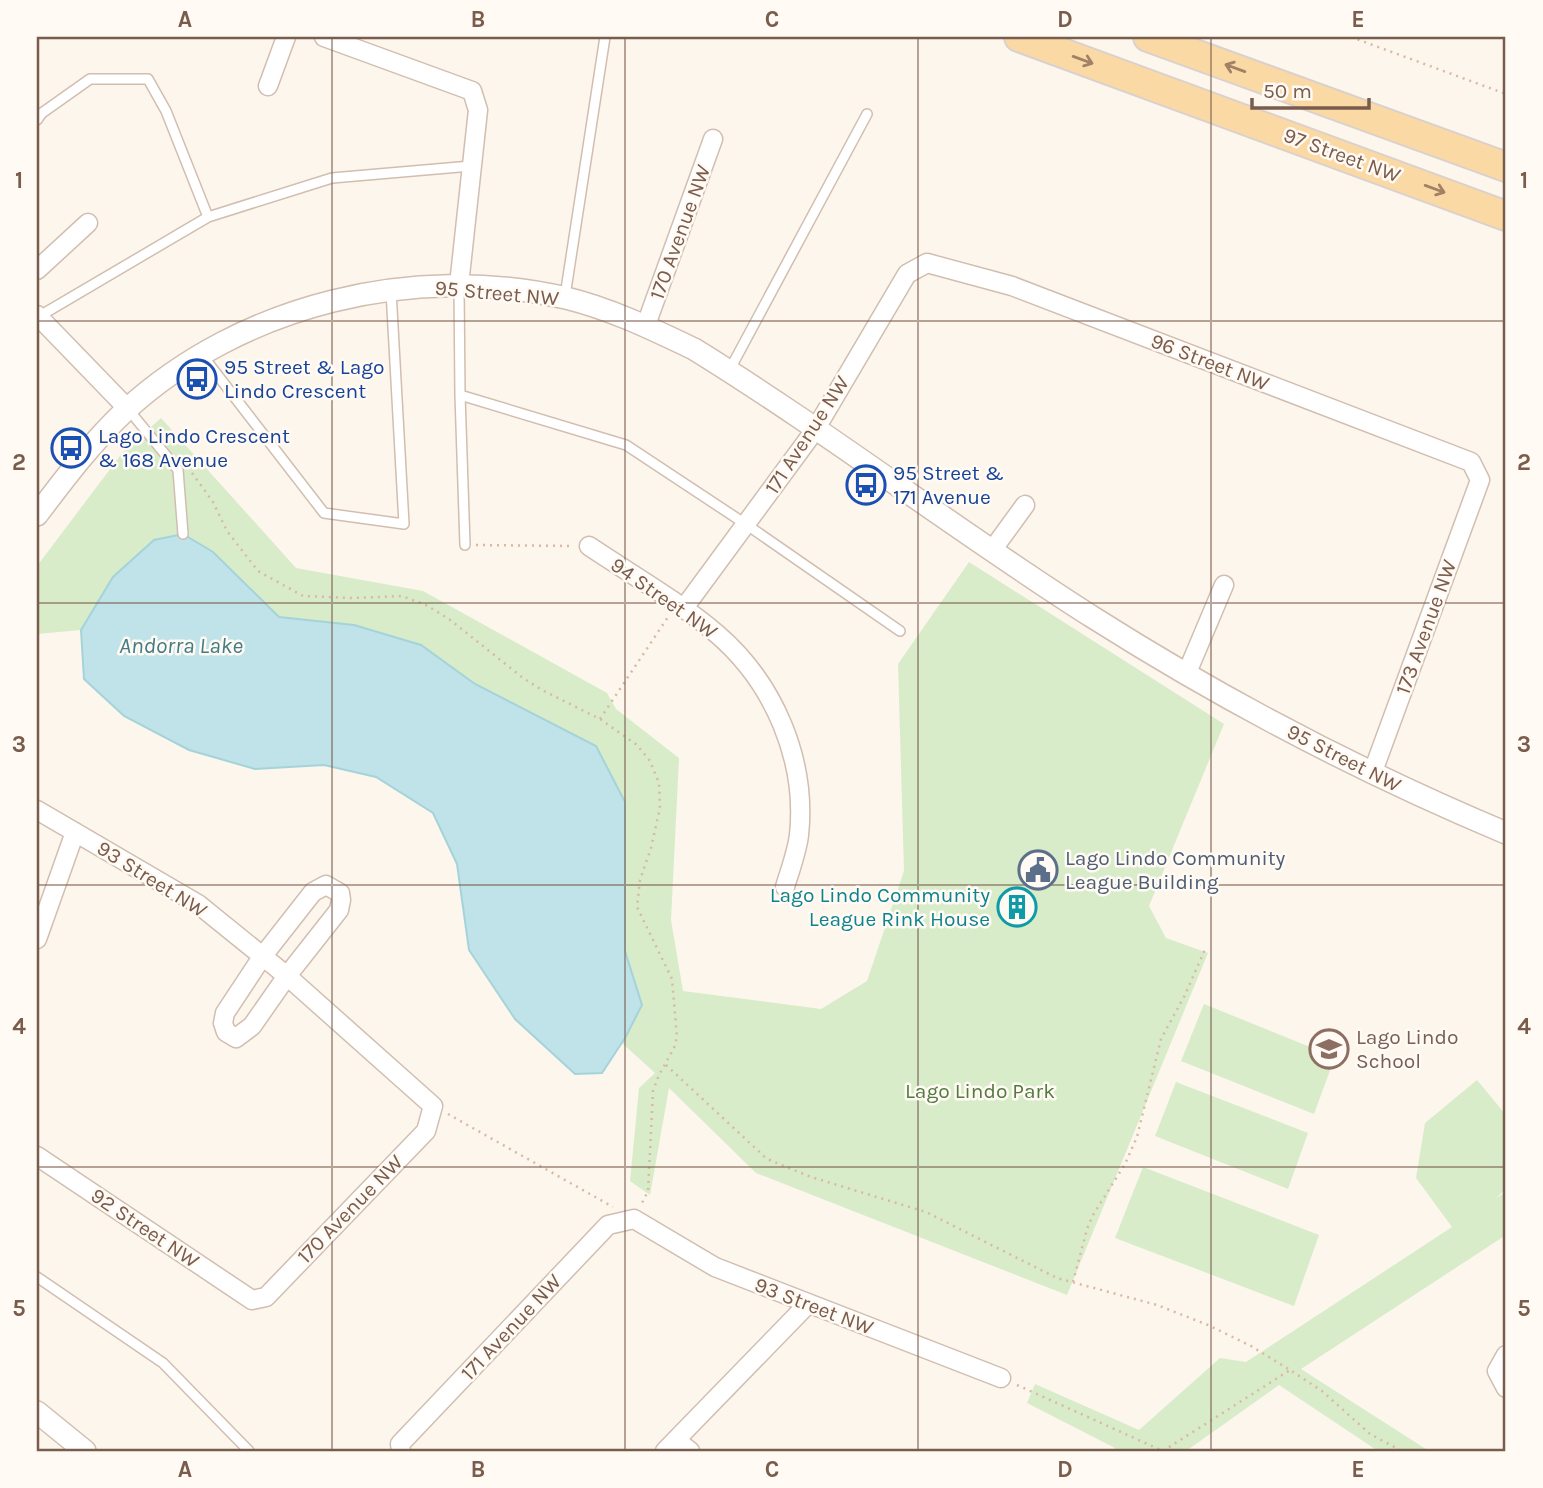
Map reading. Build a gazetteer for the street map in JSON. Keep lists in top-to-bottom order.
{
  "streets": {
    "main road": ["97 Street NW"],
    "street": [
      "170 Avenue NW",
      "95 Street NW",
      "96 Street NW",
      "171 Avenue NW",
      "94 Street NW",
      "173 Avenue NW",
      "93 Street NW",
      "92 Street NW"
    ]
  },
  "crossings": [
    ["170 Avenue NW", "95 Street NW"],
    ["170 Avenue NW", "93 Street NW"],
    ["170 Avenue NW", "92 Street NW"],
    ["95 Street NW", "171 Avenue NW"],
    ["95 Street NW", "173 Avenue NW"],
    ["96 Street NW", "171 Avenue NW"],
    ["96 Street NW", "173 Avenue NW"],
    ["171 Avenue NW", "94 Street NW"],
    ["171 Avenue NW", "93 Street NW"]
  ],
  "water": ["Andorra Lake"],
  "parks": ["Lago Lindo Park"],
  "places": {
    "bus stop": ["95 Street & Lago Lindo Crescent", "Lago Lindo Crescent & 168 Avenue", "95 Street & 171 Avenue"],
    "public building": ["Lago Lindo Community League Building"],
    "building": ["Lago Lindo Community League Rink House"],
    "school or university": ["Lago Lindo School"]
  },
  "scale_bar": "50 m",
  "grid": {
    "columns": [
      "A",
      "B",
      "C",
      "D",
      "E"
    ],
    "rows": [
      "1",
      "2",
      "3",
      "4",
      "5"
    ]
  }
}
